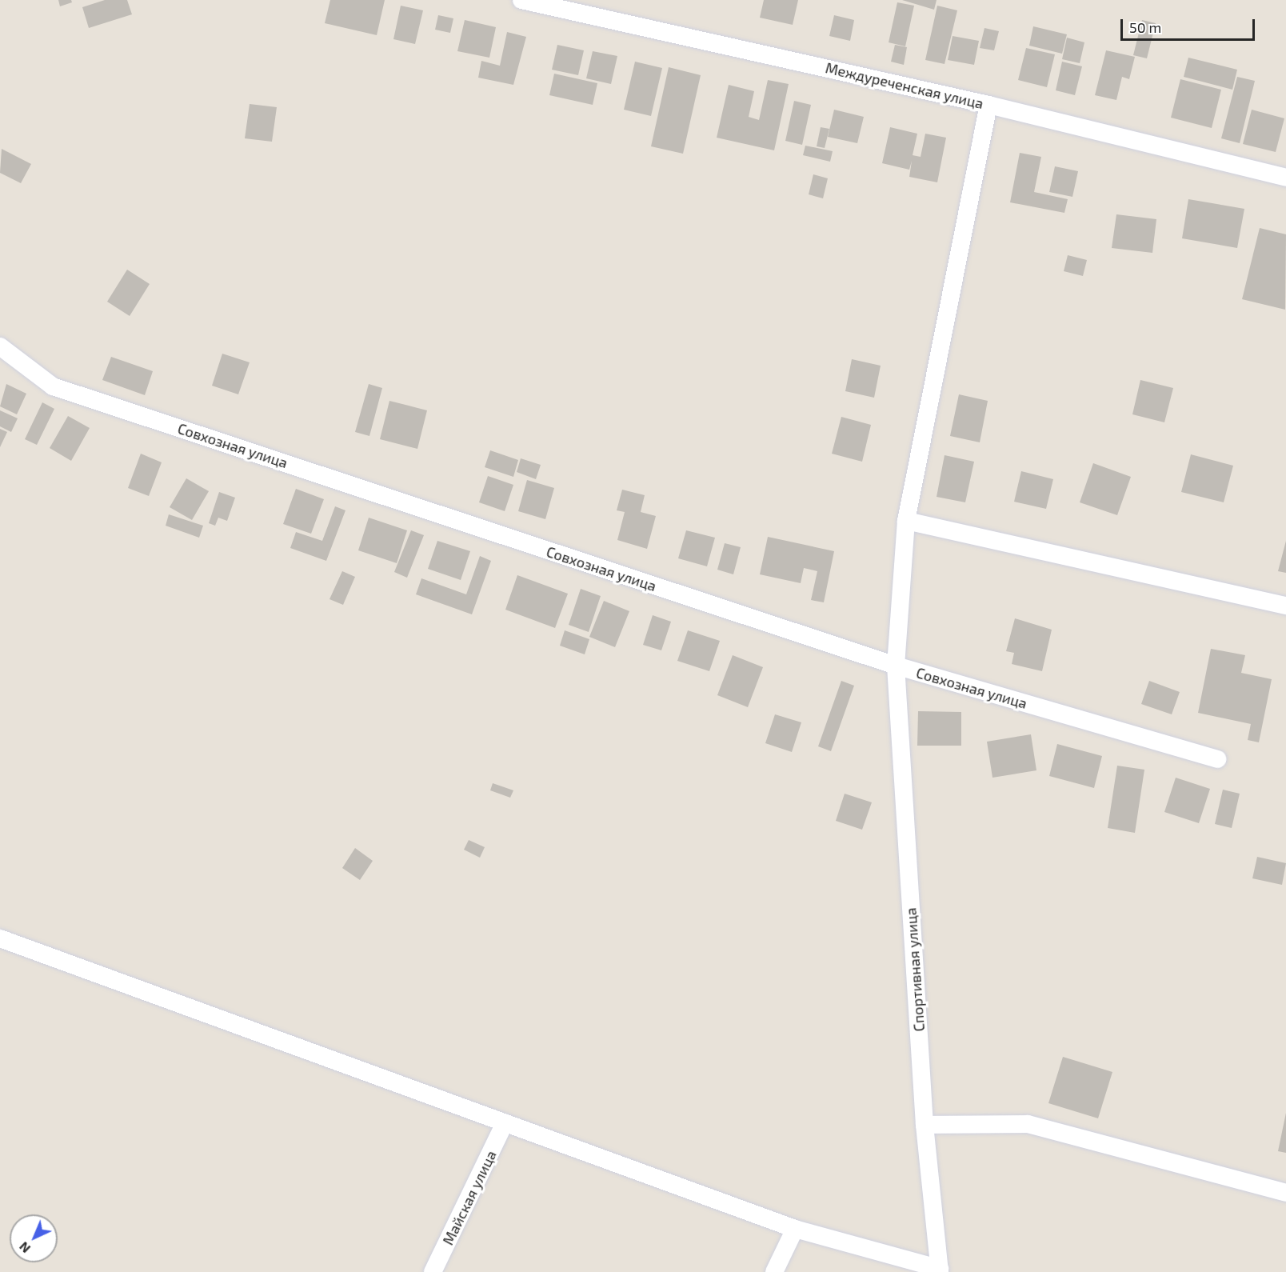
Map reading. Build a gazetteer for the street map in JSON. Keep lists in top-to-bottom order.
{
  "streets": {
    "street": [
      "Междуреченская улица",
      "Совхозная улица",
      "Спортивная улица",
      "Майская улица"
    ]
  },
  "crossings": [
    ["Междуреченская улица", "Спортивная улица"],
    ["Совхозная улица", "Спортивная улица"]
  ],
  "scale_bar": "50 m",
  "north": "bottom left"
}
